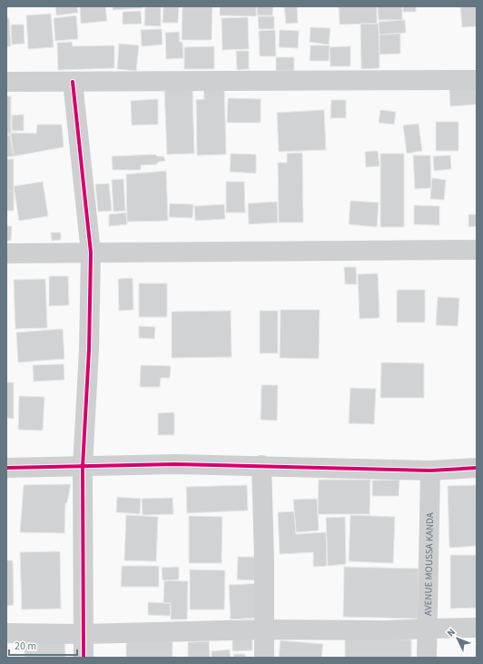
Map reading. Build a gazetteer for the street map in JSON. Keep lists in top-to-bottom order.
{
  "streets": {
    "street": ["AVENUE MOUSSA KANDA"]
  },
  "scale_bar": "20 m",
  "north": "top left"
}
